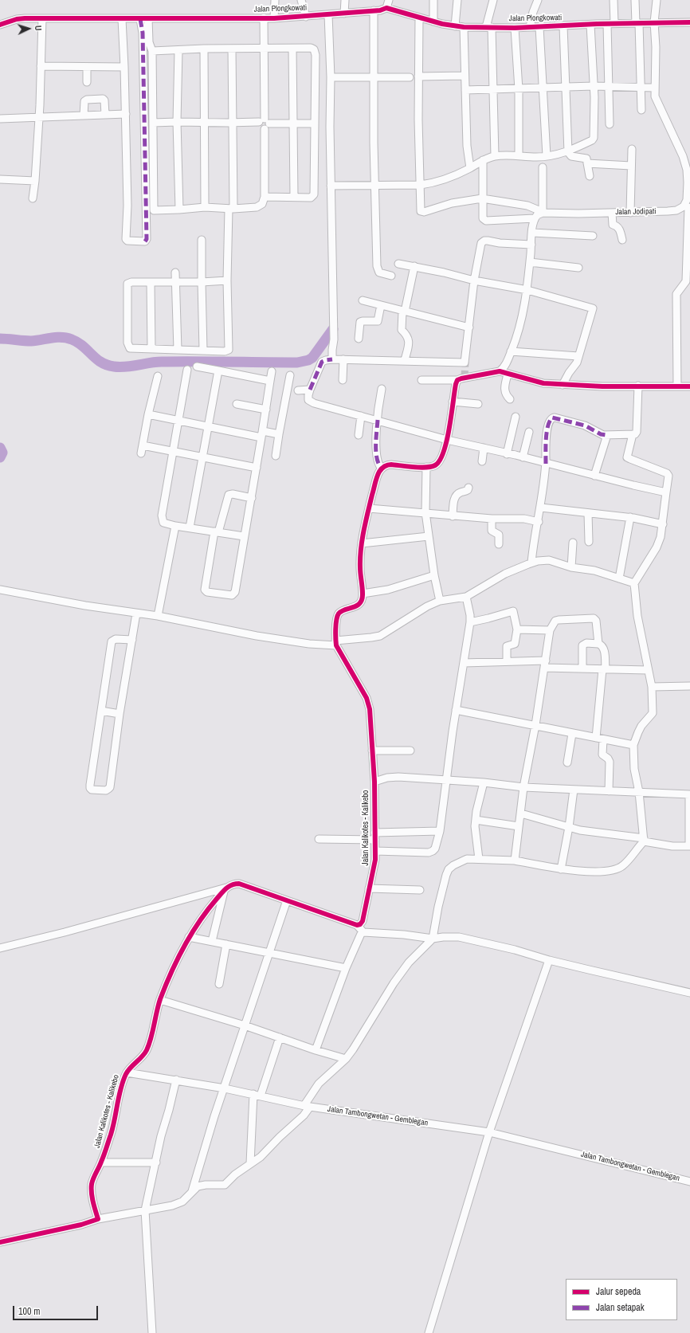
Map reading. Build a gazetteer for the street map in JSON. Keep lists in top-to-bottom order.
{
  "streets": {
    "street": [
      "Jalan Plongkowati",
      "Jalan Jodipati",
      "Jalan Kalikotes - Kalikebo",
      "Jalan Tambongwetan - Gemblegan"
    ]
  },
  "crossings": [
    ["Jalan Kalikotes - Kalikebo", "Jalan Tambongwetan - Gemblegan"]
  ],
  "legend": ["Jalur sepeda", "Jalan setapak"],
  "scale_bar": "100 m",
  "north": "right"
}
